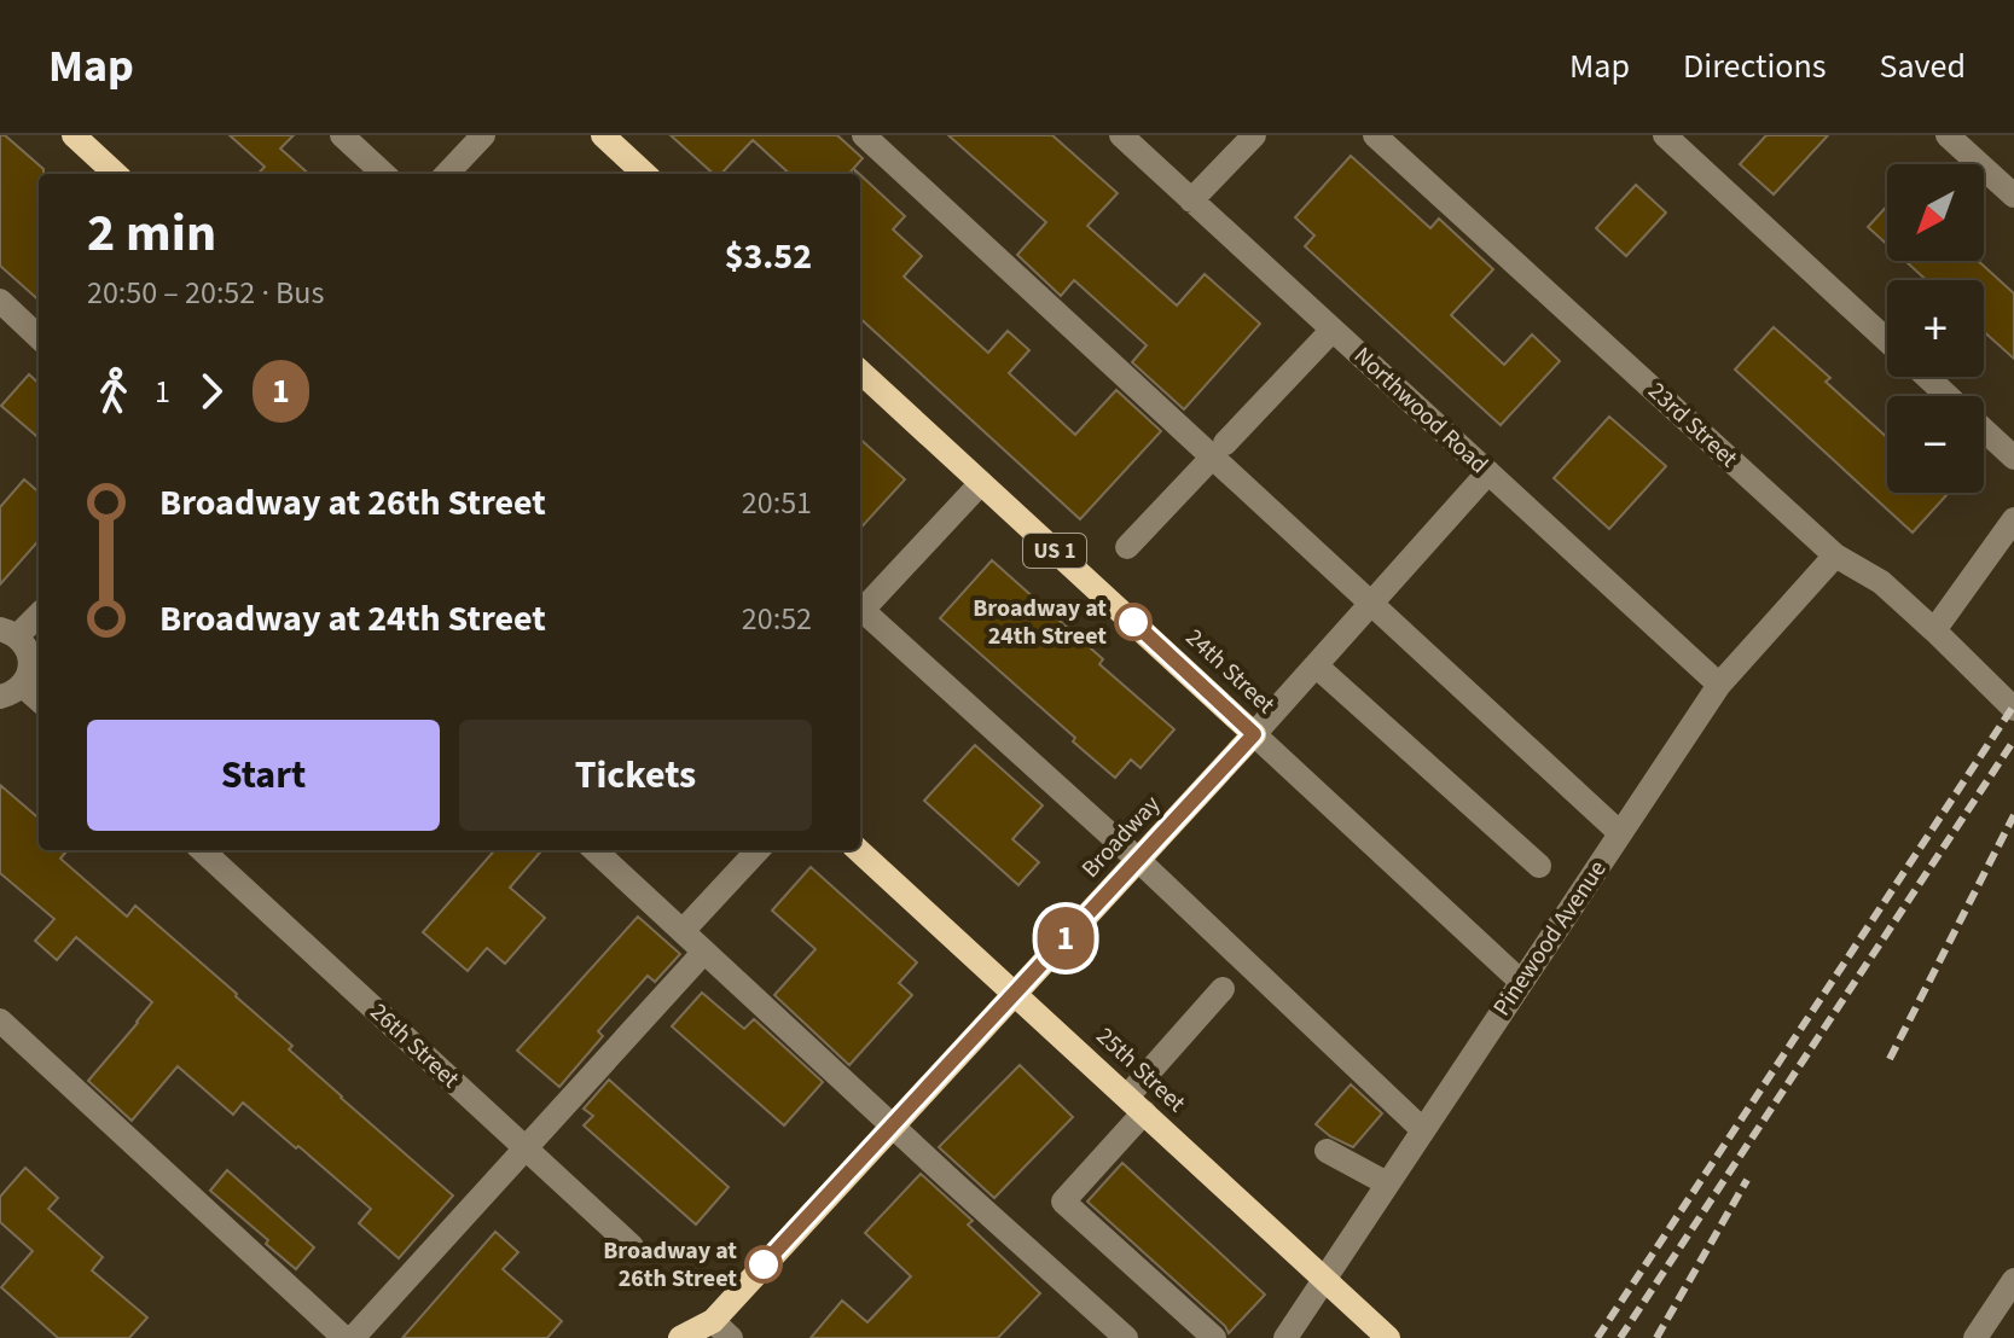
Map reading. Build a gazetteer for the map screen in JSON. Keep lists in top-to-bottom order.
{
  "streets": {
    "main road": [
      "US 1",
      "24th Street",
      "Broadway",
      "25th Street"
    ],
    "street": [
      "Northwood Road",
      "23rd Street",
      "Pinewood Avenue",
      "26th Street"
    ]
  },
  "crossings": [
    ["Northwood Road", "Broadway"],
    ["Northwood Road", "Pinewood Avenue"],
    ["23rd Street", "Pinewood Avenue"],
    ["24th Street", "Broadway"],
    ["24th Street", "Pinewood Avenue"],
    ["Broadway", "25th Street"],
    ["Pinewood Avenue", "25th Street"]
  ],
  "places": ["Broadway at 24th Street", "Broadway at 26th Street"],
  "lines": ["bus line 1"],
  "north": "bottom left",
  "page": {
    "header": "Map",
    "nav": ["Map", "Directions", "Saved"],
    "on_map": "1",
    "map_buttons": ["+", "−"],
    "heading": ["2 min", "20:50 – 20:52 · Bus", "$3.52"],
    "legs": ["1", "1"],
    "list": [
      {
        "name": "Broadway at 26th Street",
        "value": "20:51"
      },
      {
        "name": "Broadway at 24th Street",
        "value": "20:52"
      }
    ],
    "buttons": ["Start", "Tickets"]
  }
}
